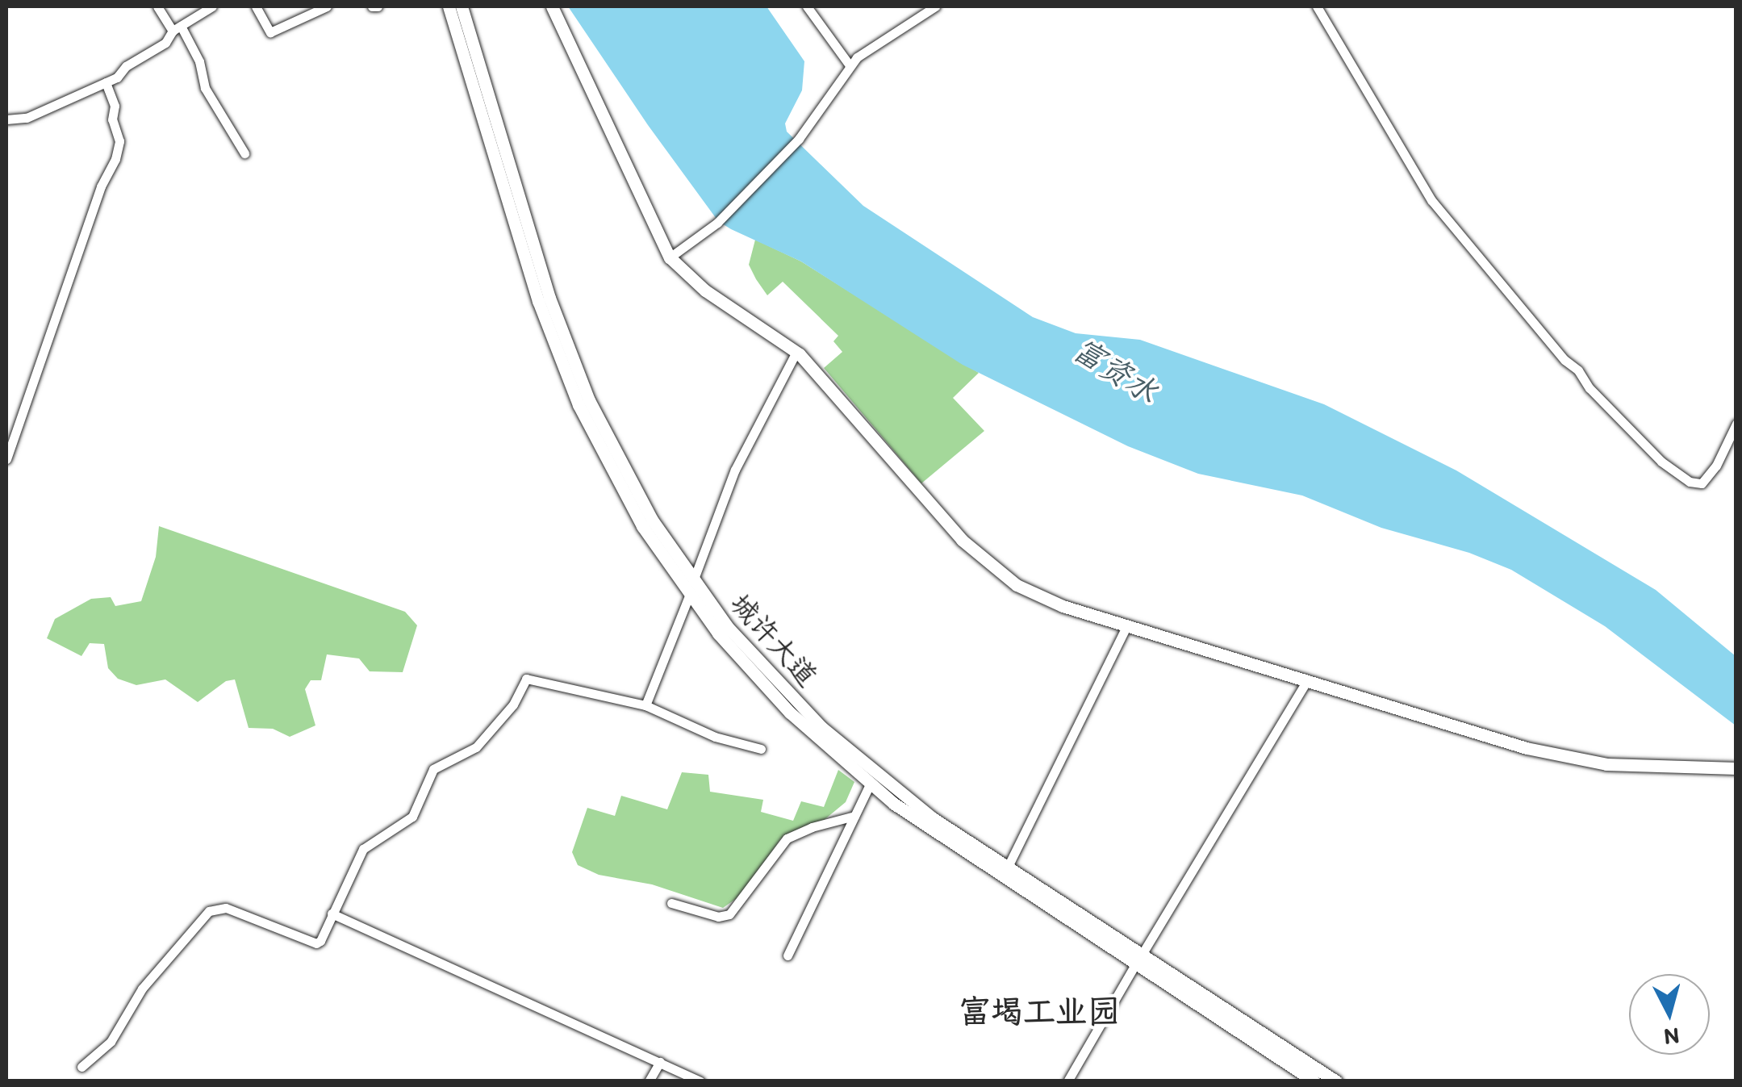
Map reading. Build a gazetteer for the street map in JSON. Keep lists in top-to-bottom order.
{
  "streets": {
    "main road": ["城许大道"]
  },
  "districts": ["富堨工业园"],
  "water": ["富资水"],
  "north": "bottom"
}
